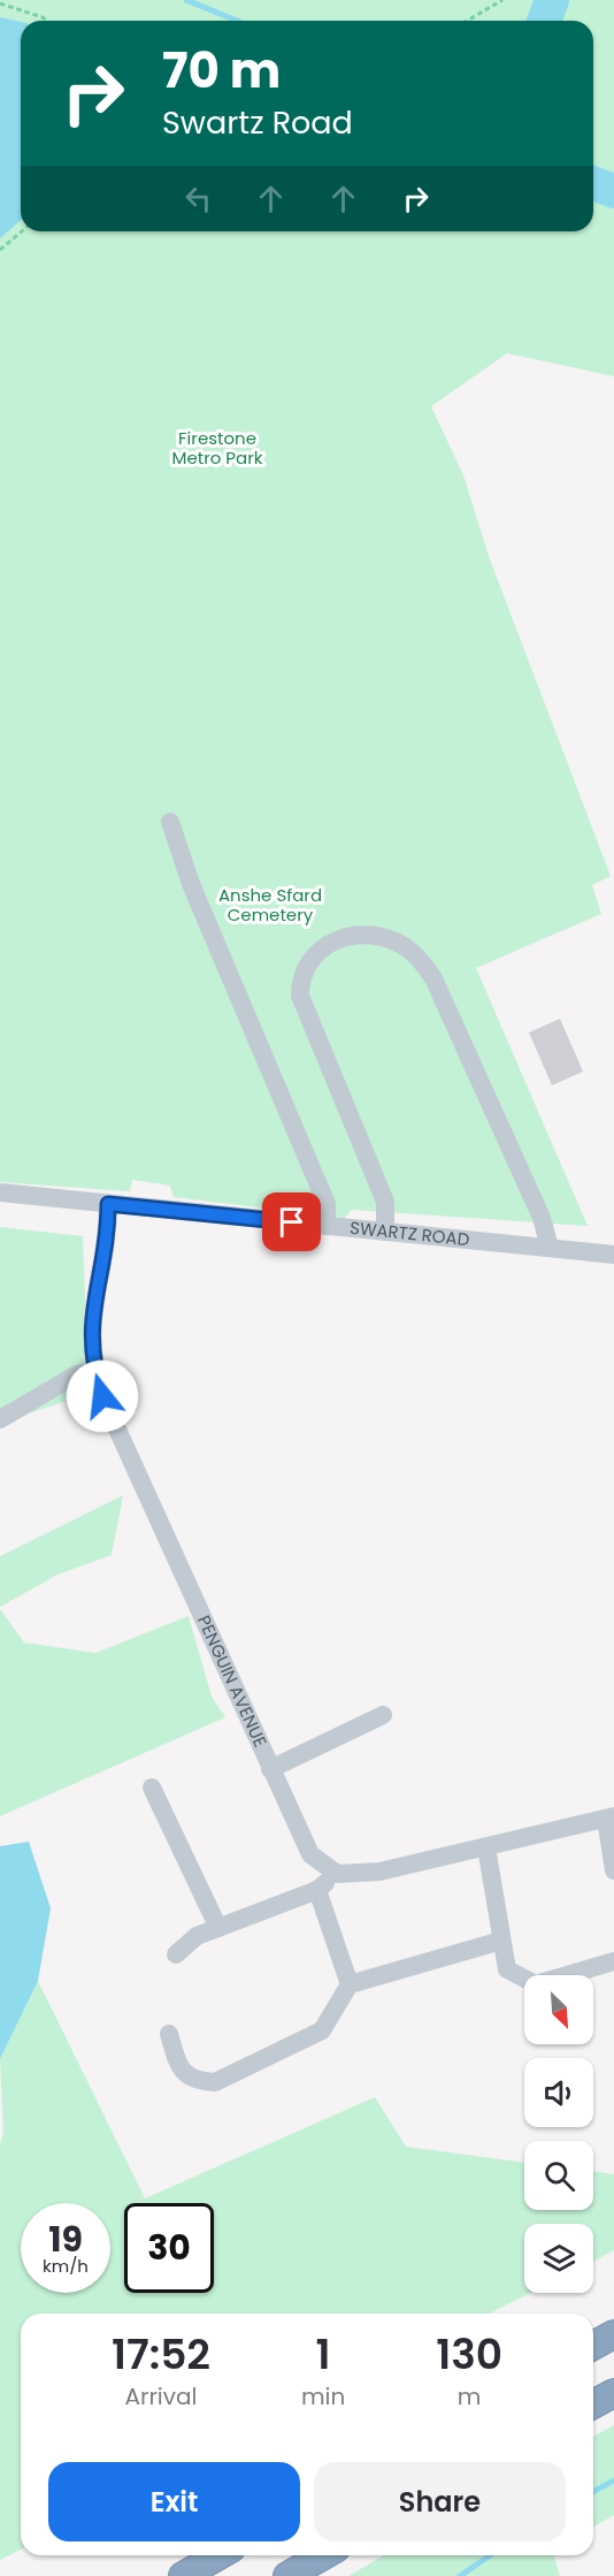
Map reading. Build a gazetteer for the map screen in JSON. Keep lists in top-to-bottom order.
{
  "streets": {
    "street": ["SWARTZ ROAD", "PENGUIN AVENUE"]
  },
  "crossings": [
    ["SWARTZ ROAD", "PENGUIN AVENUE"]
  ],
  "parks": ["Firestone Metro Park", "Anshe Sfard Cemetery"],
  "north": "bottom right",
  "page": {
    "turn": ["70 m", "Swartz Road"],
    "speed": "19 km/h",
    "limit": "30",
    "eta": [
      "17:52",
      "Arrival",
      "1",
      "min",
      "130",
      "m"
    ],
    "buttons": ["Exit", "Share"]
  }
}
